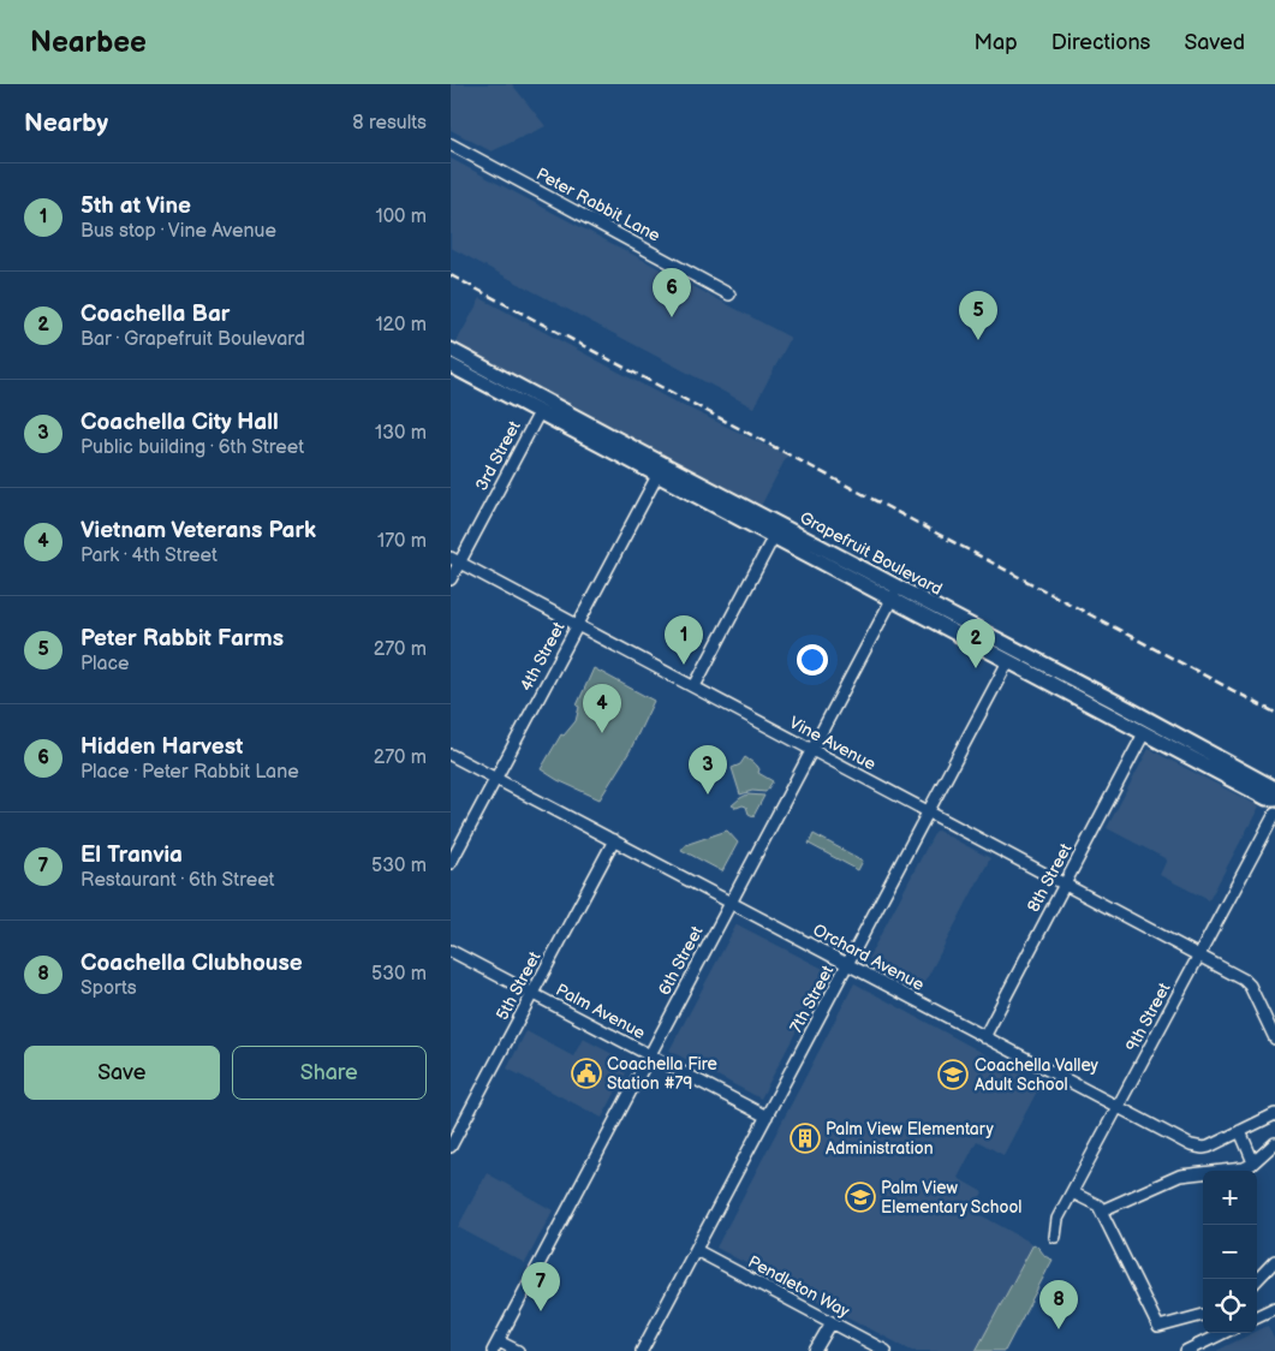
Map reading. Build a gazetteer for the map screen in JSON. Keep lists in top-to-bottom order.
{
  "streets": {
    "main road": ["Grapefruit Boulevard"],
    "street": [
      "Peter Rabbit Lane",
      "3rd Street",
      "4th Street",
      "Vine Avenue",
      "8th Street",
      "Orchard Avenue",
      "6th Street",
      "5th Street",
      "7th Street",
      "Palm Avenue",
      "9th Street",
      "Pendleton Way"
    ]
  },
  "crossings": [
    ["3rd Street", "Grapefruit Boulevard"],
    ["3rd Street", "Vine Avenue"],
    ["Grapefruit Boulevard", "4th Street"],
    ["Grapefruit Boulevard", "8th Street"],
    ["Grapefruit Boulevard", "6th Street"],
    ["Grapefruit Boulevard", "7th Street"],
    ["4th Street", "Vine Avenue"],
    ["4th Street", "Orchard Avenue"],
    ["Vine Avenue", "8th Street"],
    ["Vine Avenue", "6th Street"],
    ["Vine Avenue", "7th Street"],
    ["Vine Avenue", "9th Street"],
    ["8th Street", "Orchard Avenue"],
    ["Orchard Avenue", "6th Street"],
    ["Orchard Avenue", "5th Street"],
    ["Orchard Avenue", "7th Street"],
    ["Orchard Avenue", "9th Street"],
    ["6th Street", "Palm Avenue"],
    ["5th Street", "Palm Avenue"],
    ["7th Street", "Palm Avenue"],
    ["7th Street", "Pendleton Way"]
  ],
  "places": {
    "public building": ["Coachella Fire Station #79"],
    "school or university": ["Coachella Valley Adult School", "Palm View Elementary School"],
    "building": ["Palm View Elementary Administration"]
  },
  "page": {
    "header": "Nearbee",
    "nav": ["Map", "Directions", "Saved"],
    "heading": ["Nearby", "8 results"],
    "list": [
      {
        "mark": "1",
        "name": "5th at Vine",
        "note": "Bus stop · Vine Avenue",
        "value": "100 m"
      },
      {
        "mark": "2",
        "name": "Coachella Bar",
        "note": "Bar · Grapefruit Boulevard",
        "value": "120 m"
      },
      {
        "mark": "3",
        "name": "Coachella City Hall",
        "note": "Public building · 6th Street",
        "value": "130 m"
      },
      {
        "mark": "4",
        "name": "Vietnam Veterans Park",
        "note": "Park · 4th Street",
        "value": "170 m"
      },
      {
        "mark": "5",
        "name": "Peter Rabbit Farms",
        "note": "Place",
        "value": "270 m"
      },
      {
        "mark": "6",
        "name": "Hidden Harvest",
        "note": "Place · Peter Rabbit Lane",
        "value": "270 m"
      },
      {
        "mark": "7",
        "name": "El Tranvia",
        "note": "Restaurant · 6th Street",
        "value": "530 m"
      },
      {
        "mark": "8",
        "name": "Coachella Clubhouse",
        "note": "Sports",
        "value": "530 m"
      }
    ],
    "pins": [
      "6",
      "5",
      "1",
      "2",
      "4",
      "3",
      "7",
      "8"
    ],
    "buttons": ["Save", "Share"],
    "map_buttons": ["+", "−"]
  }
}
